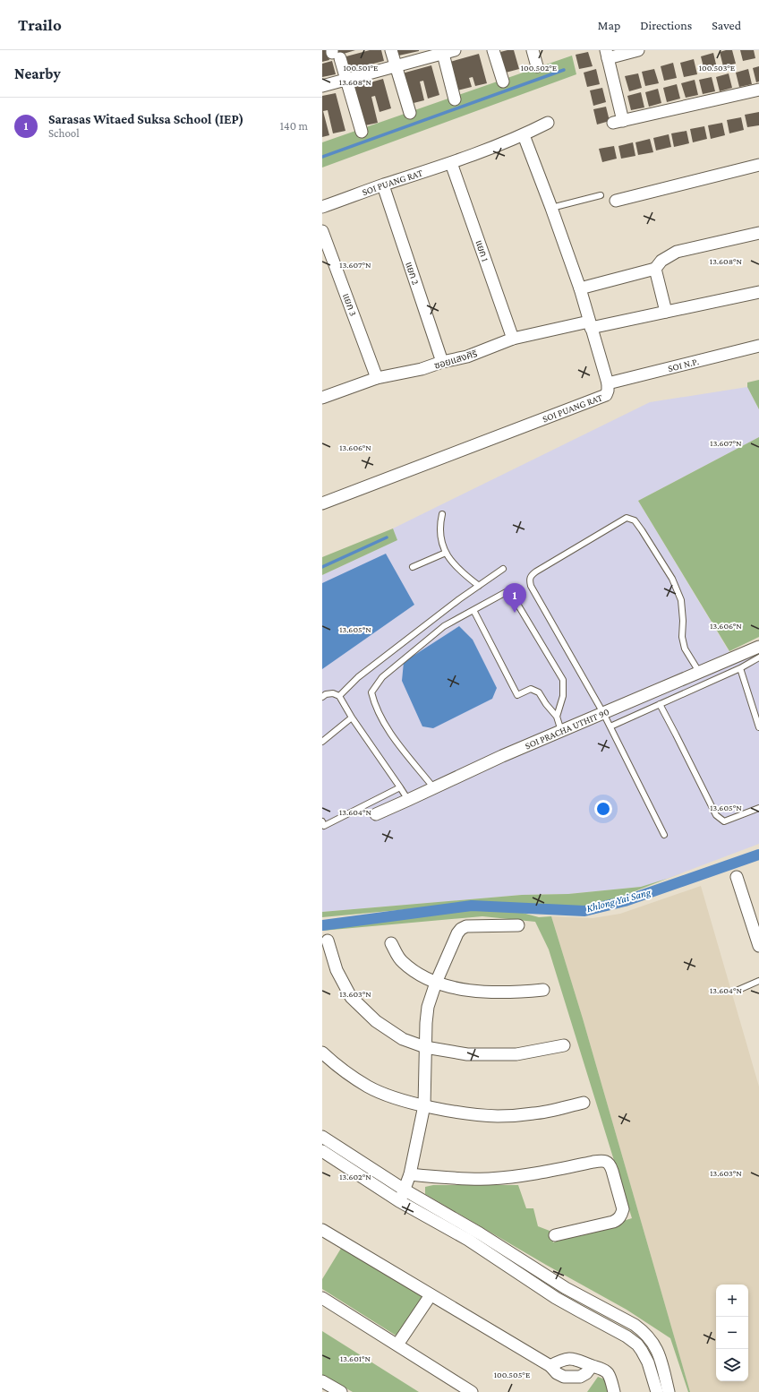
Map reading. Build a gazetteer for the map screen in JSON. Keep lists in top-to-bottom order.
{
  "streets": {
    "street": [
      "SOI PUANG RAT",
      "แยก 1",
      "แยก 2",
      "แยก 3",
      "ซอยแสงศิริ",
      "SOI N.P.",
      "SOI PRACHA UTHIT 90"
    ]
  },
  "crossings": [
    ["SOI PUANG RAT", "แยก 1"],
    ["SOI PUANG RAT", "แยก 2"],
    ["SOI PUANG RAT", "ซอยแสงศิริ"],
    ["SOI PUANG RAT", "SOI N.P."],
    ["แยก 1", "ซอยแสงศิริ"],
    ["แยก 2", "ซอยแสงศิริ"],
    ["แยก 3", "ซอยแสงศิริ"]
  ],
  "water": ["Khlong Yai Sang"],
  "page": {
    "header": "Trailo",
    "nav": ["Map", "Directions", "Saved"],
    "heading": "Nearby",
    "list": [
      {
        "mark": "1",
        "name": "Sarasas Witaed Suksa School (IEP)",
        "note": "School",
        "value": "140 m"
      }
    ],
    "pins": "1",
    "map_buttons": ["+", "−"]
  },
  "coordinates": [
    "100.501°E",
    "100.502°E",
    "100.503°E",
    "13.608°N",
    "13.607°N",
    "13.606°N",
    "13.605°N",
    "13.604°N",
    "13.603°N",
    "13.602°N",
    "13.601°N",
    "100.505°E"
  ]
}
